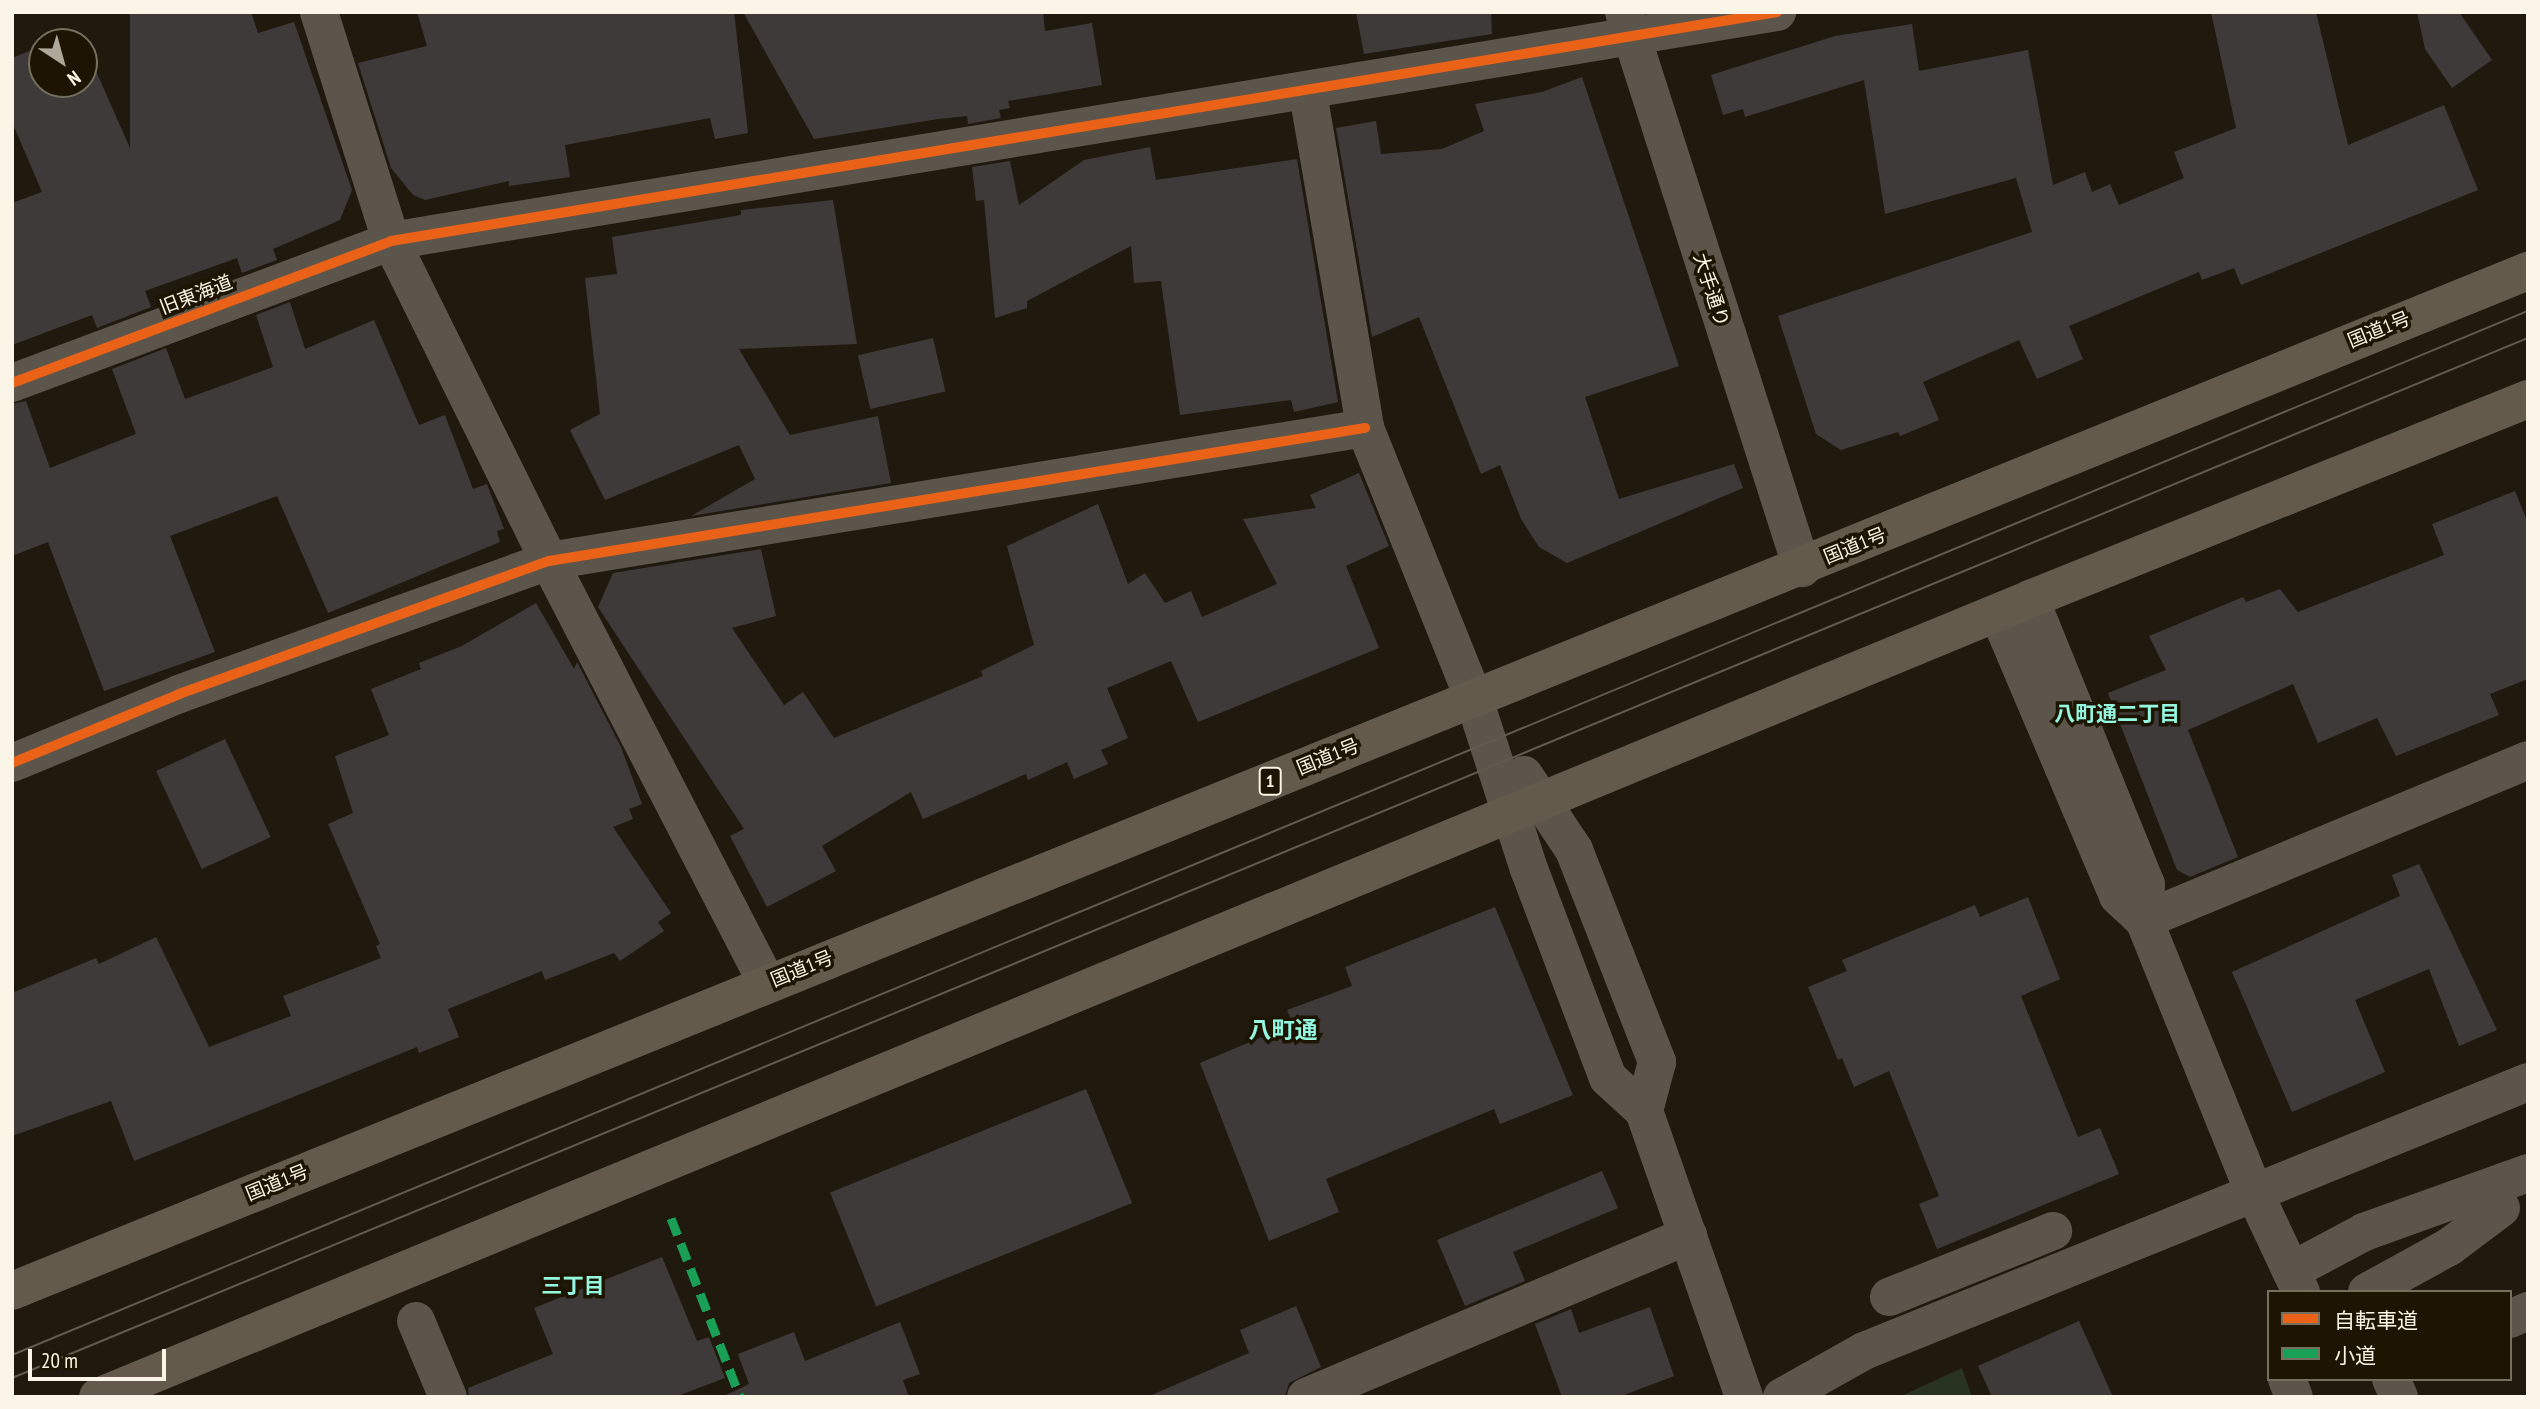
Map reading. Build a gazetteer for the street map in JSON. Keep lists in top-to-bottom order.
{
  "streets": {
    "highway": ["国道1号", "1"],
    "street": ["大手通り", "旧東海道"]
  },
  "crossings": [
    ["大手通り", "旧東海道"],
    ["大手通り", "国道1号"]
  ],
  "districts": ["八町通二丁目", "八町通", "三丁目"],
  "legend": ["自転車道", "小道"],
  "scale_bar": "20 m",
  "north": "bottom right"
}
